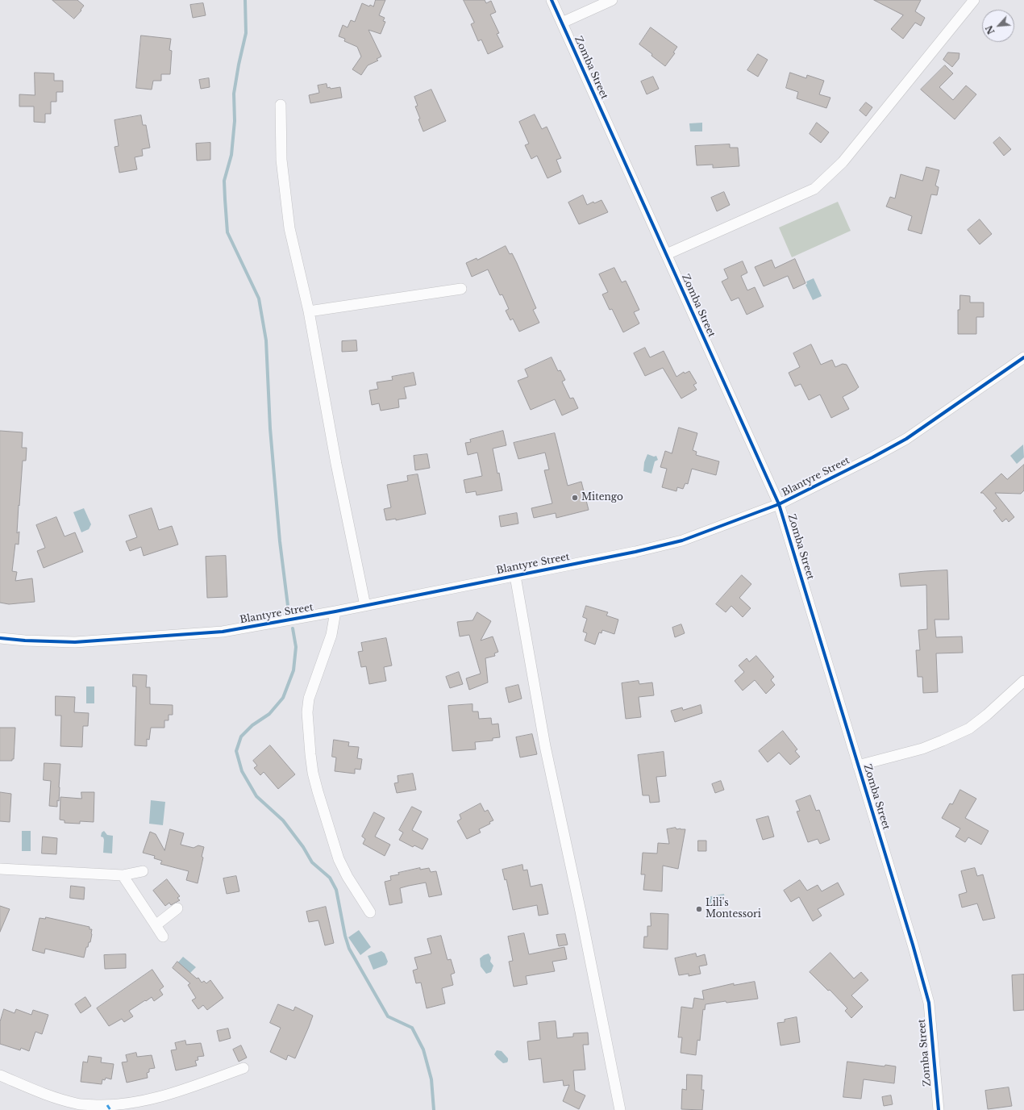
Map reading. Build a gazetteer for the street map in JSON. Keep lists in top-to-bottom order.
{
  "streets": {
    "street": ["Zomba Street", "Blantyre Street"]
  },
  "crossings": [
    ["Zomba Street", "Blantyre Street"]
  ],
  "places": ["Mitengo", "Lili's Montessori"],
  "north": "bottom left"
}
